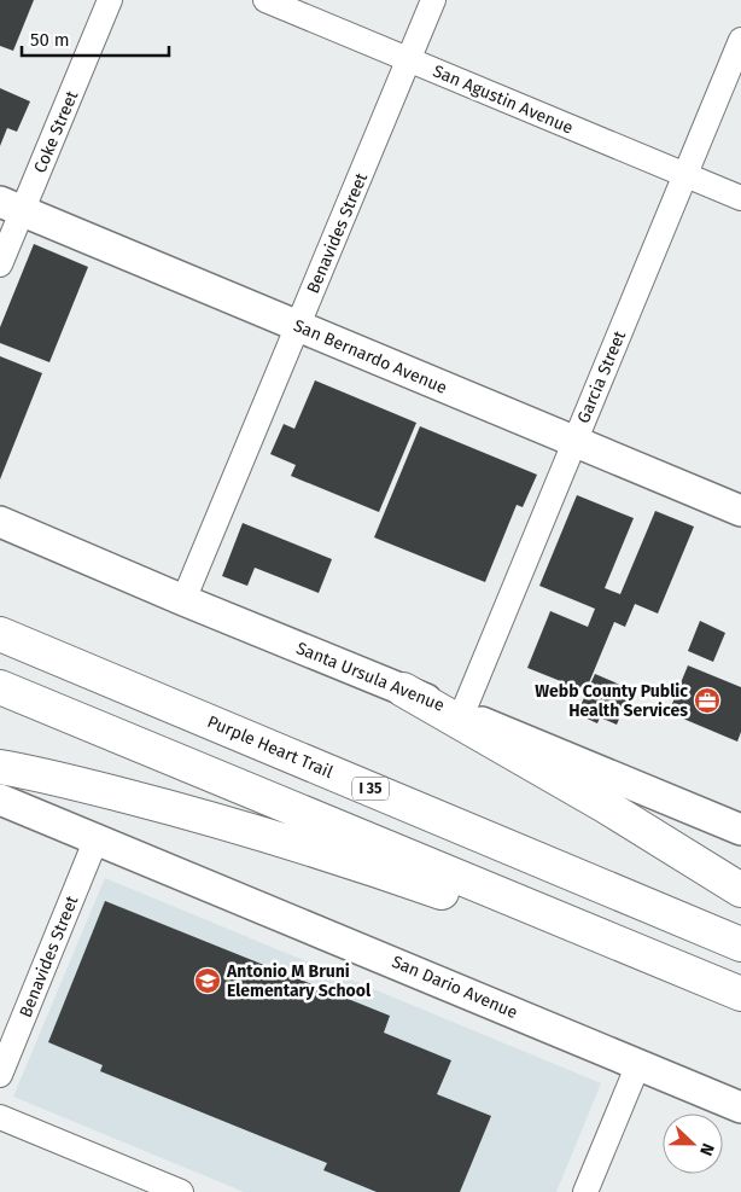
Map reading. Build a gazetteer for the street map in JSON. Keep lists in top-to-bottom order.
{
  "streets": {
    "highway": ["Purple Heart Trail", "I 35"],
    "main road": ["San Bernardo Avenue", "Santa Ursula Avenue", "San Dario Avenue"],
    "street": [
      "San Agustin Avenue",
      "Coke Street",
      "Benavides Street",
      "Garcia Street"
    ]
  },
  "crossings": [
    ["San Agustin Avenue", "Benavides Street"],
    ["San Agustin Avenue", "Garcia Street"],
    ["Coke Street", "San Bernardo Avenue"],
    ["Benavides Street", "San Bernardo Avenue"],
    ["Benavides Street", "Santa Ursula Avenue"],
    ["Benavides Street", "San Dario Avenue"],
    ["San Bernardo Avenue", "Garcia Street"],
    ["Garcia Street", "Santa Ursula Avenue"]
  ],
  "places": {
    "office": ["Webb County Public Health Services"],
    "school or university": ["Antonio M Bruni Elementary School"]
  },
  "scale_bar": "50 m",
  "north": "right"
}
